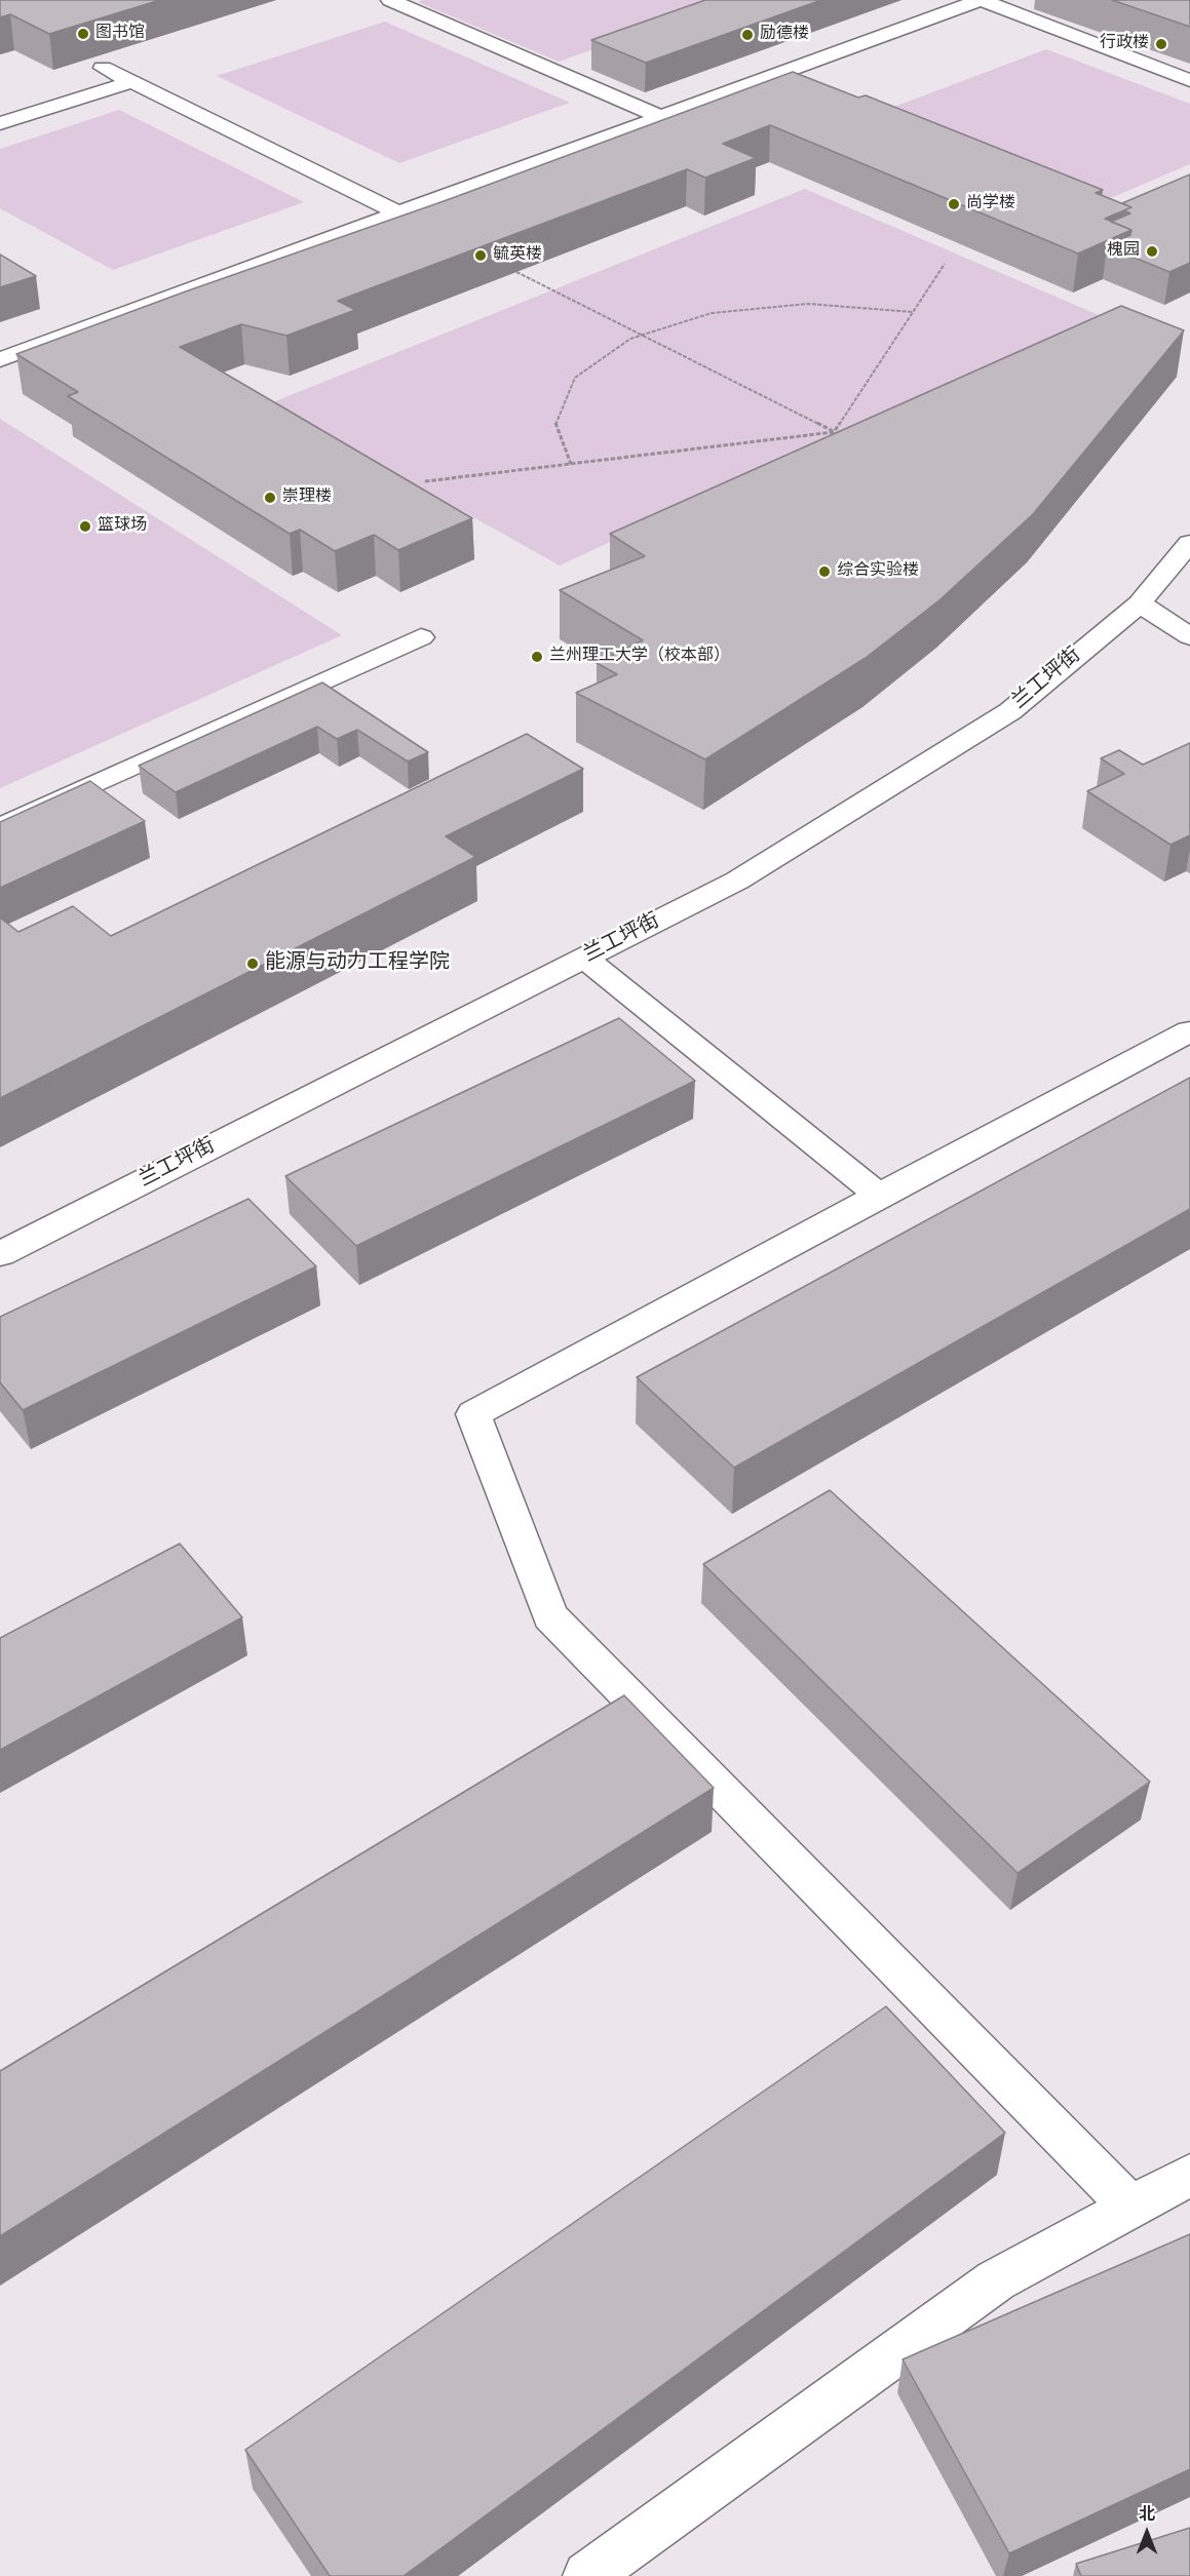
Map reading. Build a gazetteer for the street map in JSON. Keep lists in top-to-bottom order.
{
  "streets": {
    "street": ["兰工坪街"]
  },
  "places": [
    "图书馆",
    "励德楼",
    "行政楼",
    "尚学楼",
    "槐园",
    "毓英楼",
    "崇理楼",
    "篮球场",
    "综合实验楼",
    "兰州理工大学（校本部）",
    "能源与动力工程学院"
  ],
  "north": "top"
}
